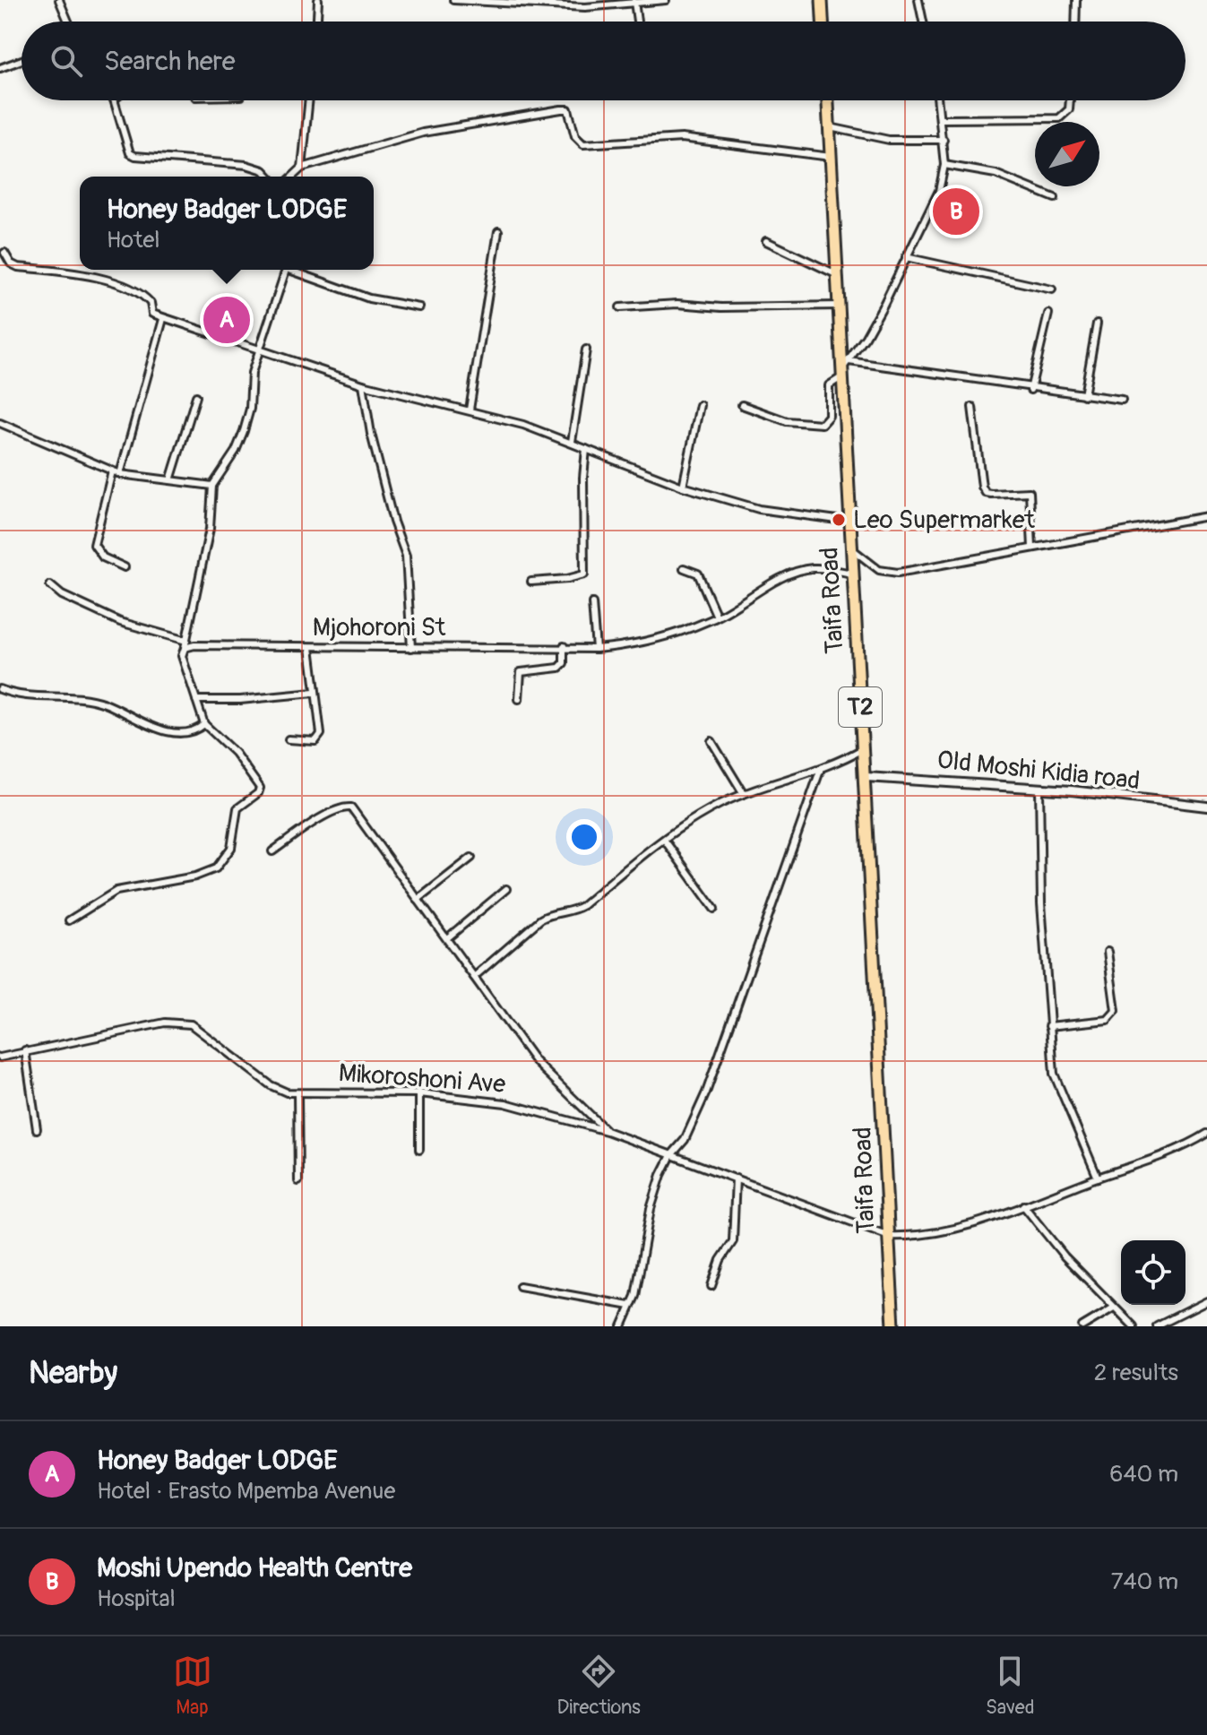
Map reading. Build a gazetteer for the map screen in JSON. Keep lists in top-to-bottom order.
{
  "streets": {
    "highway": ["Taifa Road", "T2"],
    "street": ["Mjohoroni St", "Old Moshi Kidia road", "Mikoroshoni Ave"]
  },
  "crossings": [
    ["Taifa Road", "Mjohoroni St"],
    ["Taifa Road", "Old Moshi Kidia road"],
    ["Taifa Road", "Mikoroshoni Ave"]
  ],
  "places": ["Leo Supermarket"],
  "north": "top right",
  "page": {
    "search": "Search here",
    "popup": ["Honey Badger LODGE", "Hotel"],
    "pins": ["B", "A"],
    "heading": ["Nearby", "2 results"],
    "list": [
      {
        "mark": "A",
        "name": "Honey Badger LODGE",
        "note": "Hotel · Erasto Mpemba Avenue",
        "value": "640 m"
      },
      {
        "mark": "B",
        "name": "Moshi Upendo Health Centre",
        "note": "Hospital",
        "value": "740 m"
      }
    ],
    "nav": ["Map", "Directions", "Saved"]
  }
}
